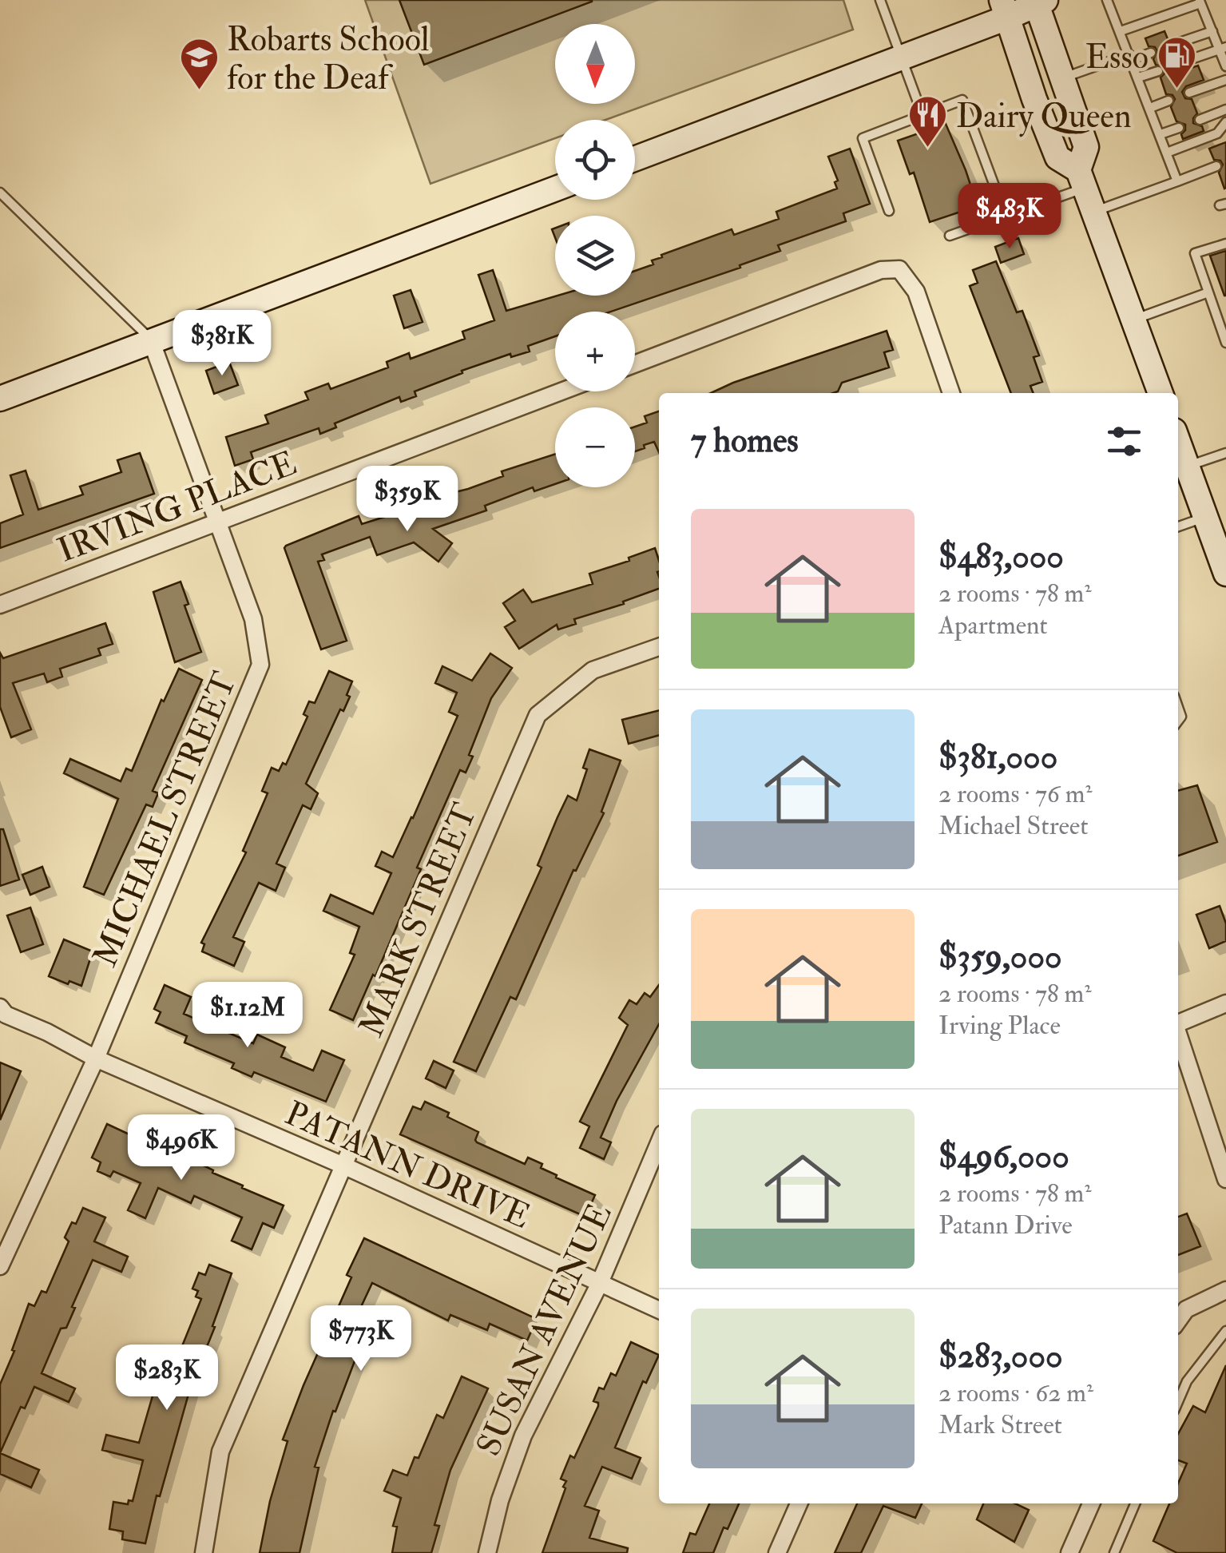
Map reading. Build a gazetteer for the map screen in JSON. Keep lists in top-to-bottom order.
{
  "streets": {
    "street": [
      "IRVING PLACE",
      "MICHAEL STREET",
      "MARK STREET",
      "PATANN DRIVE",
      "SUSAN AVENUE"
    ]
  },
  "crossings": [
    ["IRVING PLACE", "MICHAEL STREET"],
    ["MICHAEL STREET", "PATANN DRIVE"],
    ["MARK STREET", "PATANN DRIVE"],
    ["PATANN DRIVE", "SUSAN AVENUE"]
  ],
  "places": {
    "fuel station": ["Esso"],
    "school or university": ["Robarts School for the Deaf"],
    "restaurant": ["Dairy Queen"]
  },
  "north": "bottom",
  "page": {
    "map_buttons": ["+", "−"],
    "price": [
      "$483K",
      "$381K",
      "$359K",
      "$1.12M",
      "$496K",
      "$773K",
      "$283K"
    ],
    "heading": "7 homes",
    "list": [
      {
        "name": "$483,000",
        "note": "2 rooms · 78 m² · Apartment"
      },
      {
        "name": "$381,000",
        "note": "2 rooms · 76 m² · Michael Street"
      },
      {
        "name": "$359,000",
        "note": "2 rooms · 78 m² · Irving Place"
      },
      {
        "name": "$496,000",
        "note": "2 rooms · 78 m² · Patann Drive"
      },
      {
        "name": "$283,000",
        "note": "2 rooms · 62 m² · Mark Street"
      }
    ]
  }
}
